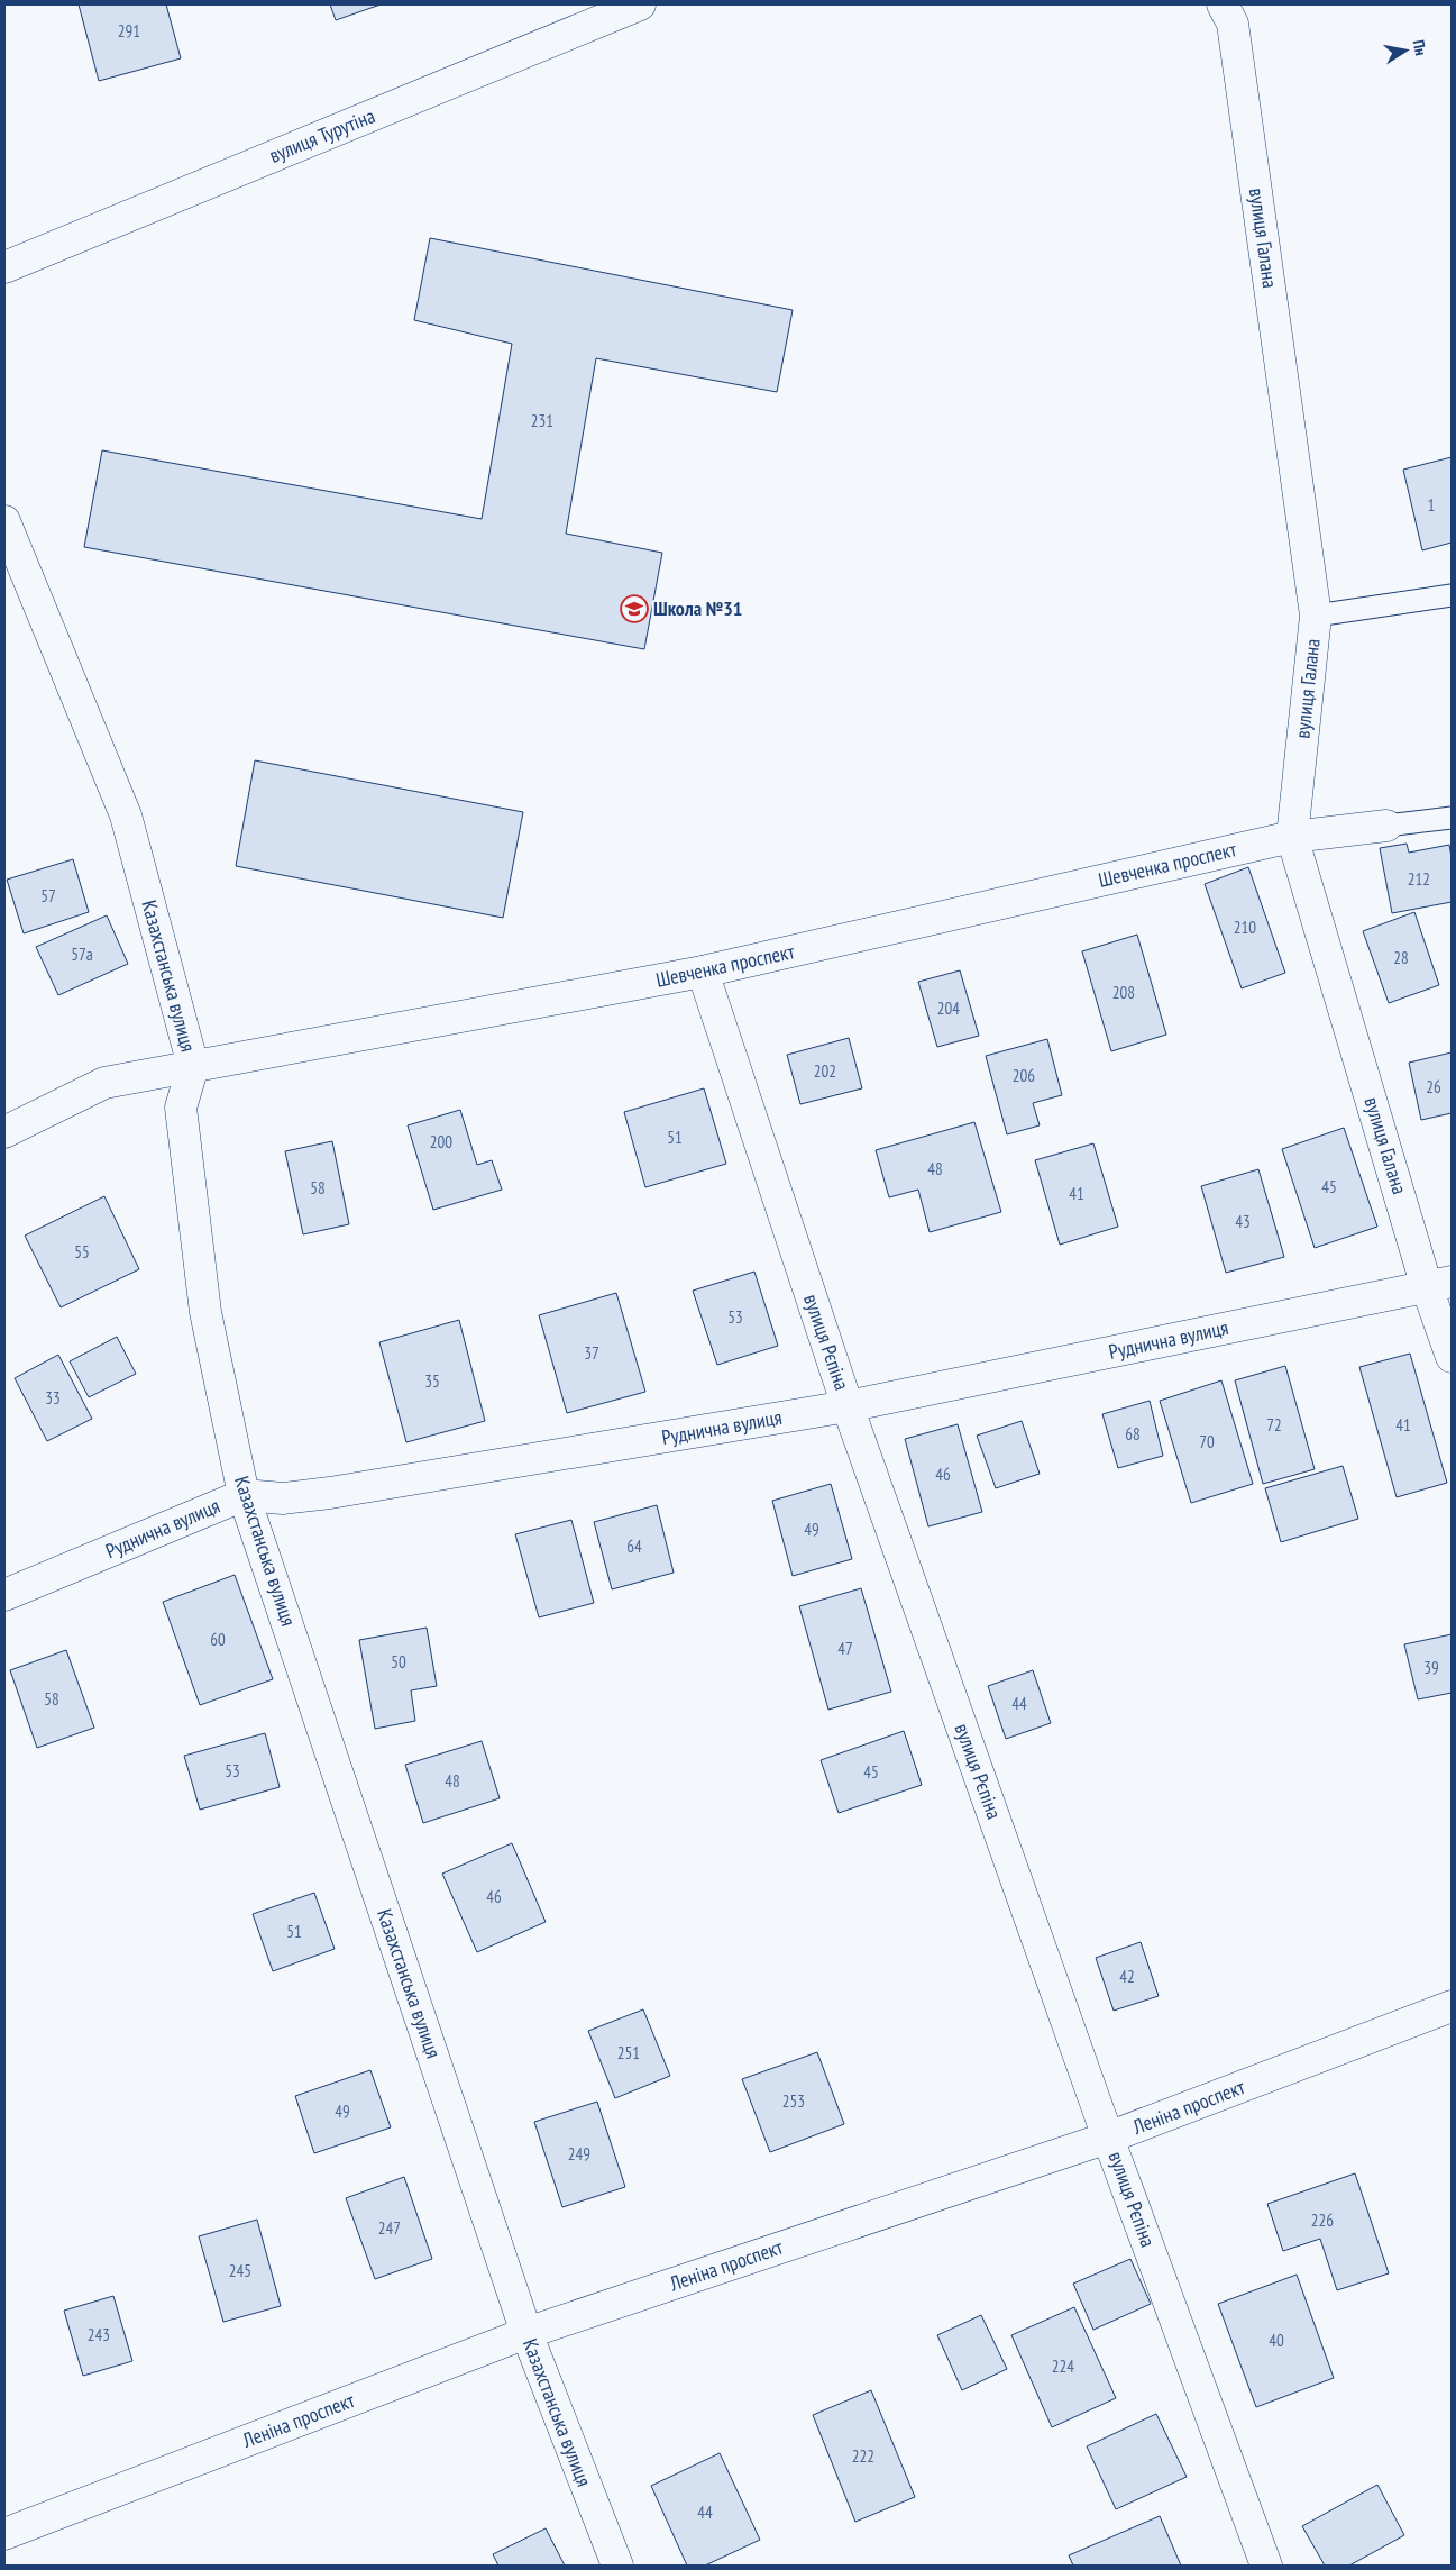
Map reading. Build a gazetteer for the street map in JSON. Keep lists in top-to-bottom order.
{
  "streets": {
    "street": [
      "вулиця Турутіна",
      "вулиця Галана",
      "Шевченка проспект",
      "Казахстанська вулиця",
      "Руднична вулиця",
      "вулиця Рєпіна",
      "Леніна проспект"
    ]
  },
  "crossings": [
    ["вулиця Галана", "Шевченка проспект"],
    ["вулиця Галана", "Руднична вулиця"],
    ["Шевченка проспект", "Казахстанська вулиця"],
    ["Шевченка проспект", "вулиця Рєпіна"],
    ["Казахстанська вулиця", "Руднична вулиця"],
    ["Казахстанська вулиця", "Леніна проспект"],
    ["Руднична вулиця", "вулиця Рєпіна"],
    ["вулиця Рєпіна", "Леніна проспект"]
  ],
  "places": {
    "school or university": ["Школа №31"]
  },
  "house_numbers": [
    "291",
    "231",
    "1",
    "212",
    "57",
    "210",
    "57а",
    "28",
    "208",
    "204",
    "202",
    "206",
    "26",
    "51",
    "200",
    "48",
    "45",
    "58",
    "41",
    "43",
    "55",
    "53",
    "37",
    "35",
    "33",
    "72",
    "41",
    "68",
    "70",
    "46",
    "49",
    "64",
    "60",
    "47",
    "50",
    "39",
    "58",
    "44",
    "53",
    "45",
    "48",
    "46",
    "51",
    "42",
    "251",
    "253",
    "49",
    "249",
    "226",
    "247",
    "245",
    "243",
    "40",
    "224",
    "222",
    "44"
  ],
  "north": "right"
}
